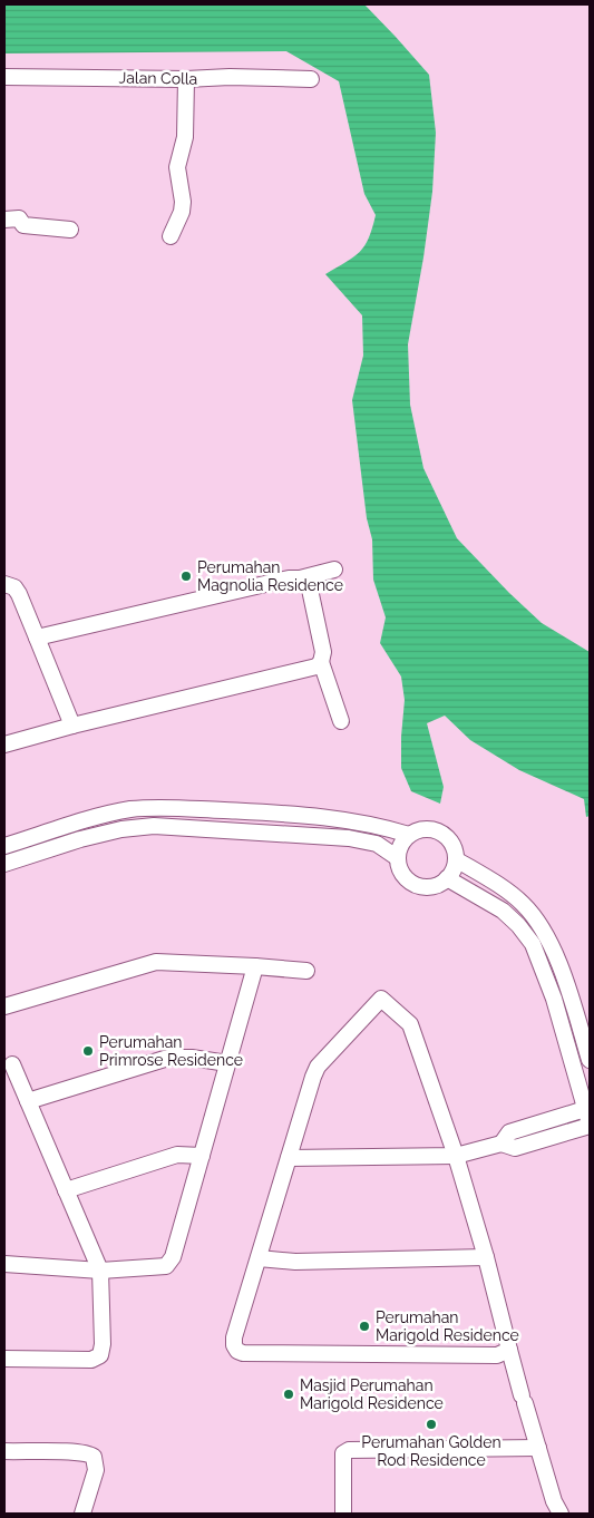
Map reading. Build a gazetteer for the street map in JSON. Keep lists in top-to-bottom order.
{
  "streets": {
    "street": ["Jalan Colla"]
  },
  "places": [
    "Perumahan Magnolia Residence",
    "Perumahan Primrose Residence",
    "Perumahan Marigold Residence",
    "Masjid Perumahan Marigold Residence",
    "Perumahan Golden Rod Residence"
  ]
}
